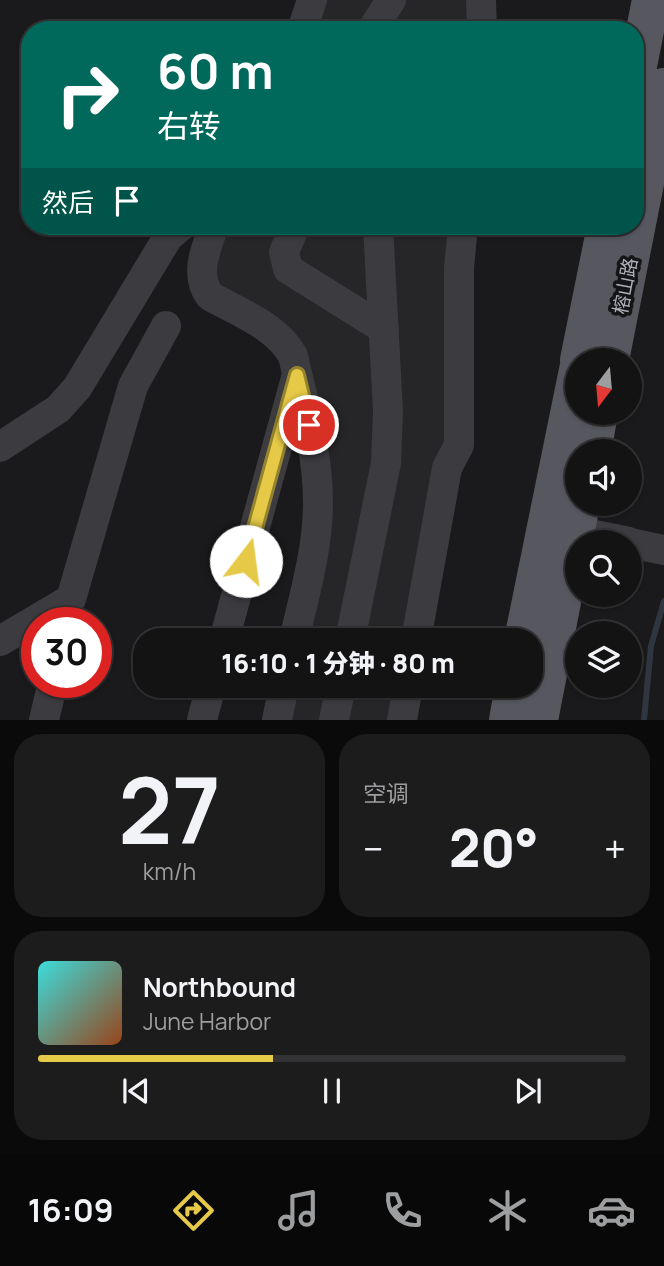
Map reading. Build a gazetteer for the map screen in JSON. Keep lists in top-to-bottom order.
{
  "streets": {
    "main road": ["榕山路"]
  },
  "north": "bottom",
  "page": {
    "turn": ["60 m", "右转"],
    "then": "然后",
    "limit": "30",
    "trip": "16:10 · 1 分钟 · 80 m",
    "tile": [
      ["27", "km/h"],
      "空调"
    ],
    "heat": ["−", "20°", "+"],
    "song": ["Northbound", "June Harbor"],
    "tabs": "16:09"
  }
}
